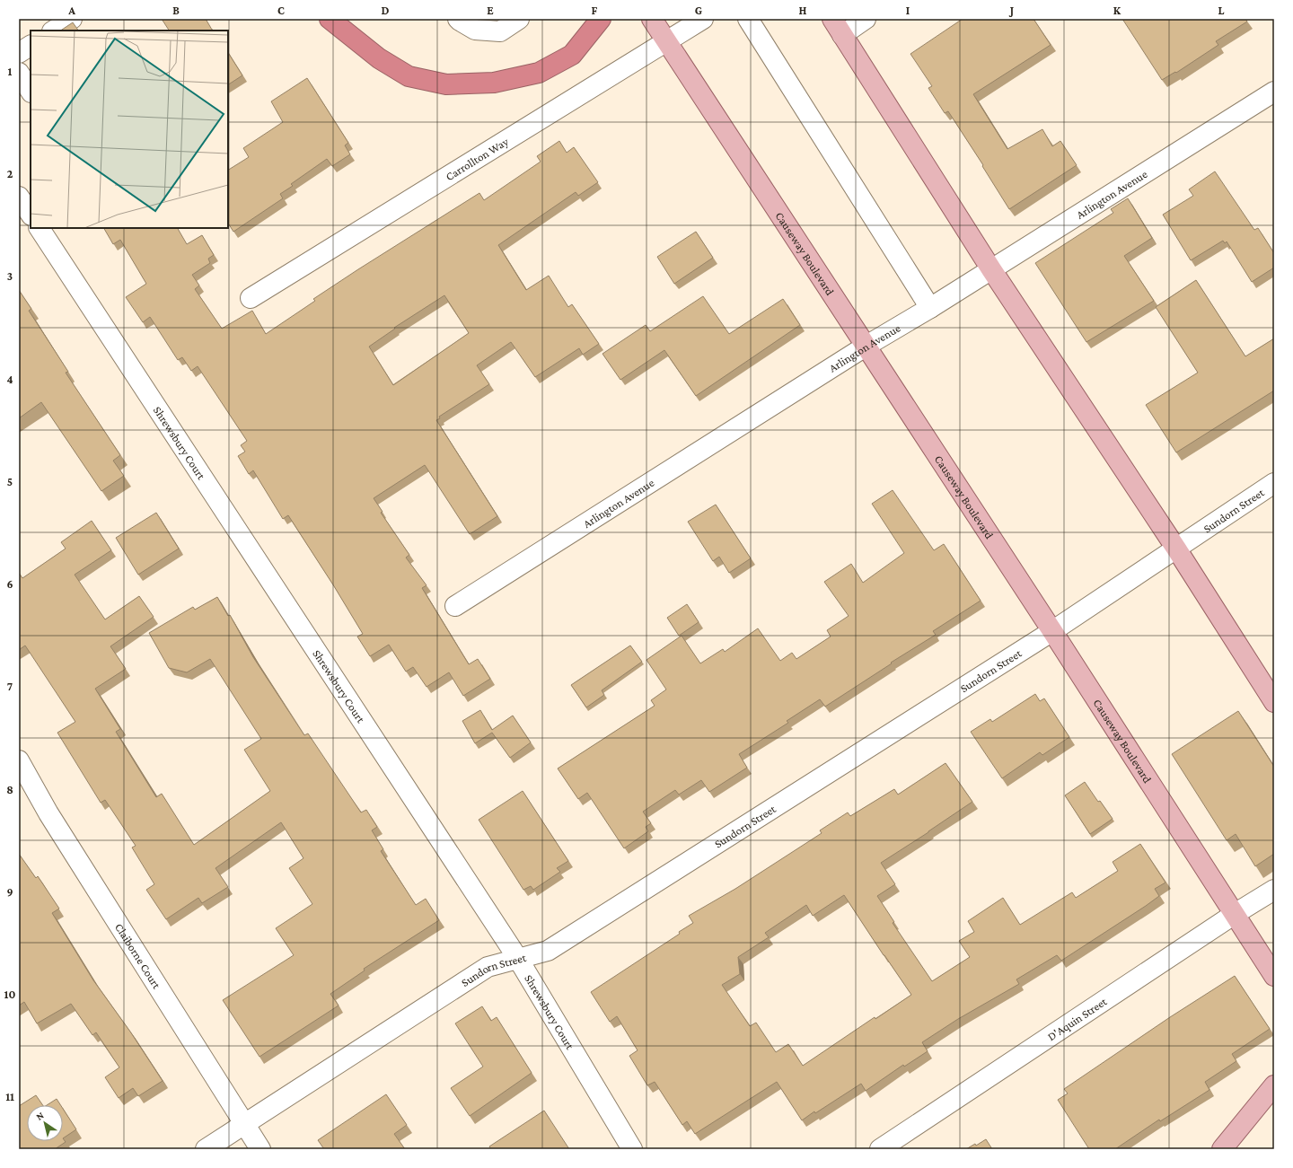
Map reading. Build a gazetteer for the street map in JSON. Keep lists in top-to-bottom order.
{
  "streets": {
    "main road": ["Causeway Boulevard"],
    "street": [
      "Carrollton Way",
      "Arlington Avenue",
      "Shrewsbury Court",
      "Sundorn Street",
      "Claiborne Court",
      "D'Aquin Street"
    ]
  },
  "crossings": [
    ["Carrollton Way", "Causeway Boulevard"],
    ["Arlington Avenue", "Causeway Boulevard"],
    ["Causeway Boulevard", "Sundorn Street"],
    ["Causeway Boulevard", "D'Aquin Street"],
    ["Shrewsbury Court", "Sundorn Street"],
    ["Sundorn Street", "Claiborne Court"]
  ],
  "north": "top left",
  "grid": {
    "columns": [
      "A",
      "B",
      "C",
      "D",
      "E",
      "F",
      "G",
      "H",
      "I",
      "J",
      "K",
      "L"
    ],
    "rows": [
      "1",
      "2",
      "3",
      "4",
      "5",
      "6",
      "7",
      "8",
      "9",
      "10",
      "11"
    ]
  }
}
